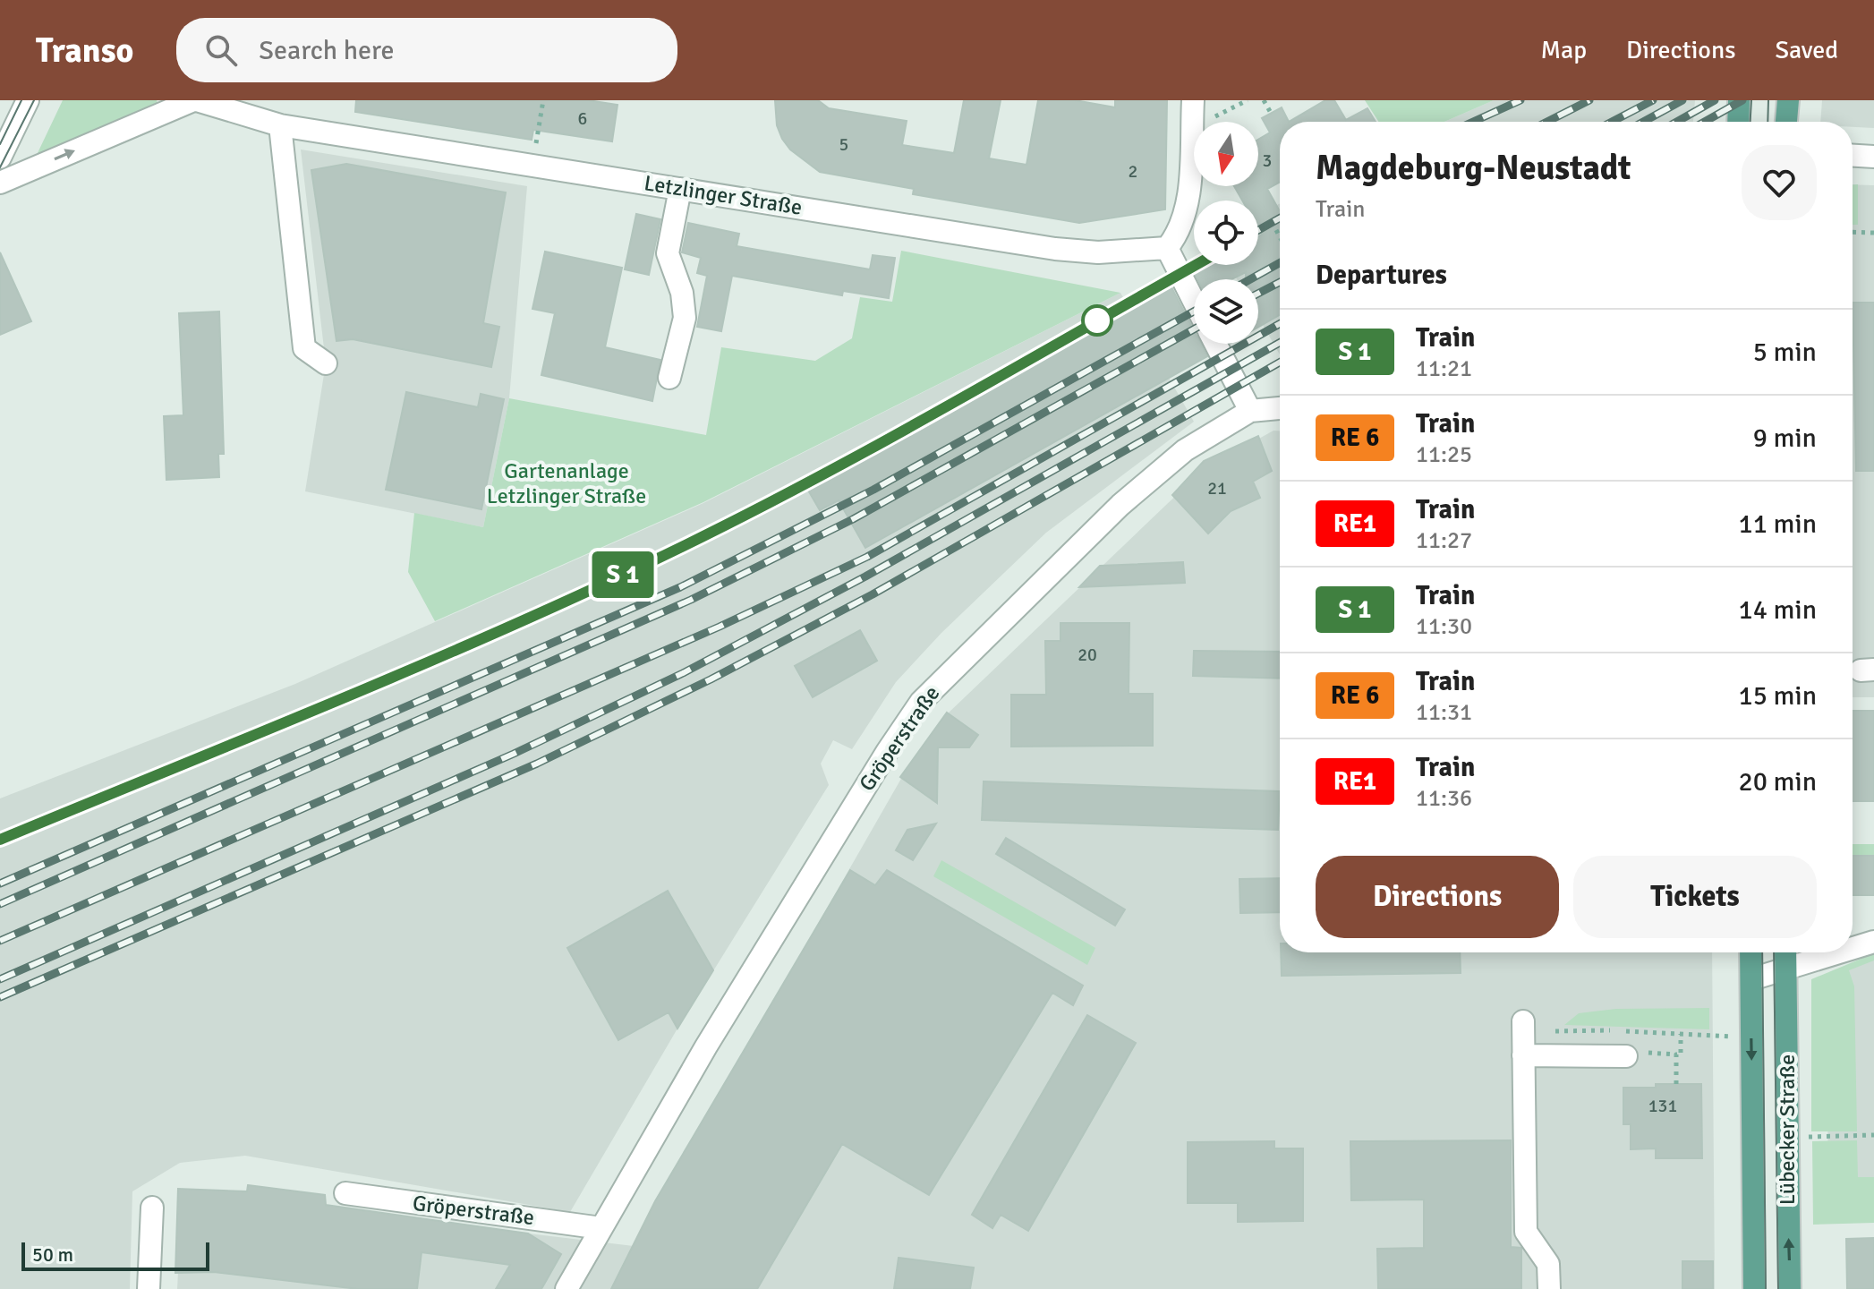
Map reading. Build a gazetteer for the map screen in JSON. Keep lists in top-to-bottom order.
{
  "streets": {
    "main road": ["Lübecker Straße"],
    "street": ["Letzlinger Straße", "Gröperstraße"]
  },
  "parks": ["Gartenanlage Letzlinger Straße"],
  "house_numbers": [
    "6",
    "5",
    "3",
    "2",
    "21",
    "20",
    "131"
  ],
  "scale_bar": "50 m",
  "north": "bottom",
  "page": {
    "header": "Transo",
    "search": "Search here",
    "nav": ["Map", "Directions", "Saved"],
    "on_map": "S 1",
    "heading": [
      ["Magdeburg-Neustadt", "Train"],
      "Departures"
    ],
    "list": [
      {
        "mark": "S 1",
        "name": "Train",
        "note": "11:21",
        "value": "5 min"
      },
      {
        "mark": "RE 6",
        "name": "Train",
        "note": "11:25",
        "value": "9 min"
      },
      {
        "mark": "RE1",
        "name": "Train",
        "note": "11:27",
        "value": "11 min"
      },
      {
        "mark": "S 1",
        "name": "Train",
        "note": "11:30",
        "value": "14 min"
      },
      {
        "mark": "RE 6",
        "name": "Train",
        "note": "11:31",
        "value": "15 min"
      },
      {
        "mark": "RE1",
        "name": "Train",
        "note": "11:36",
        "value": "20 min"
      }
    ],
    "buttons": ["Directions", "Tickets"],
    "scale": "50 m"
  }
}
